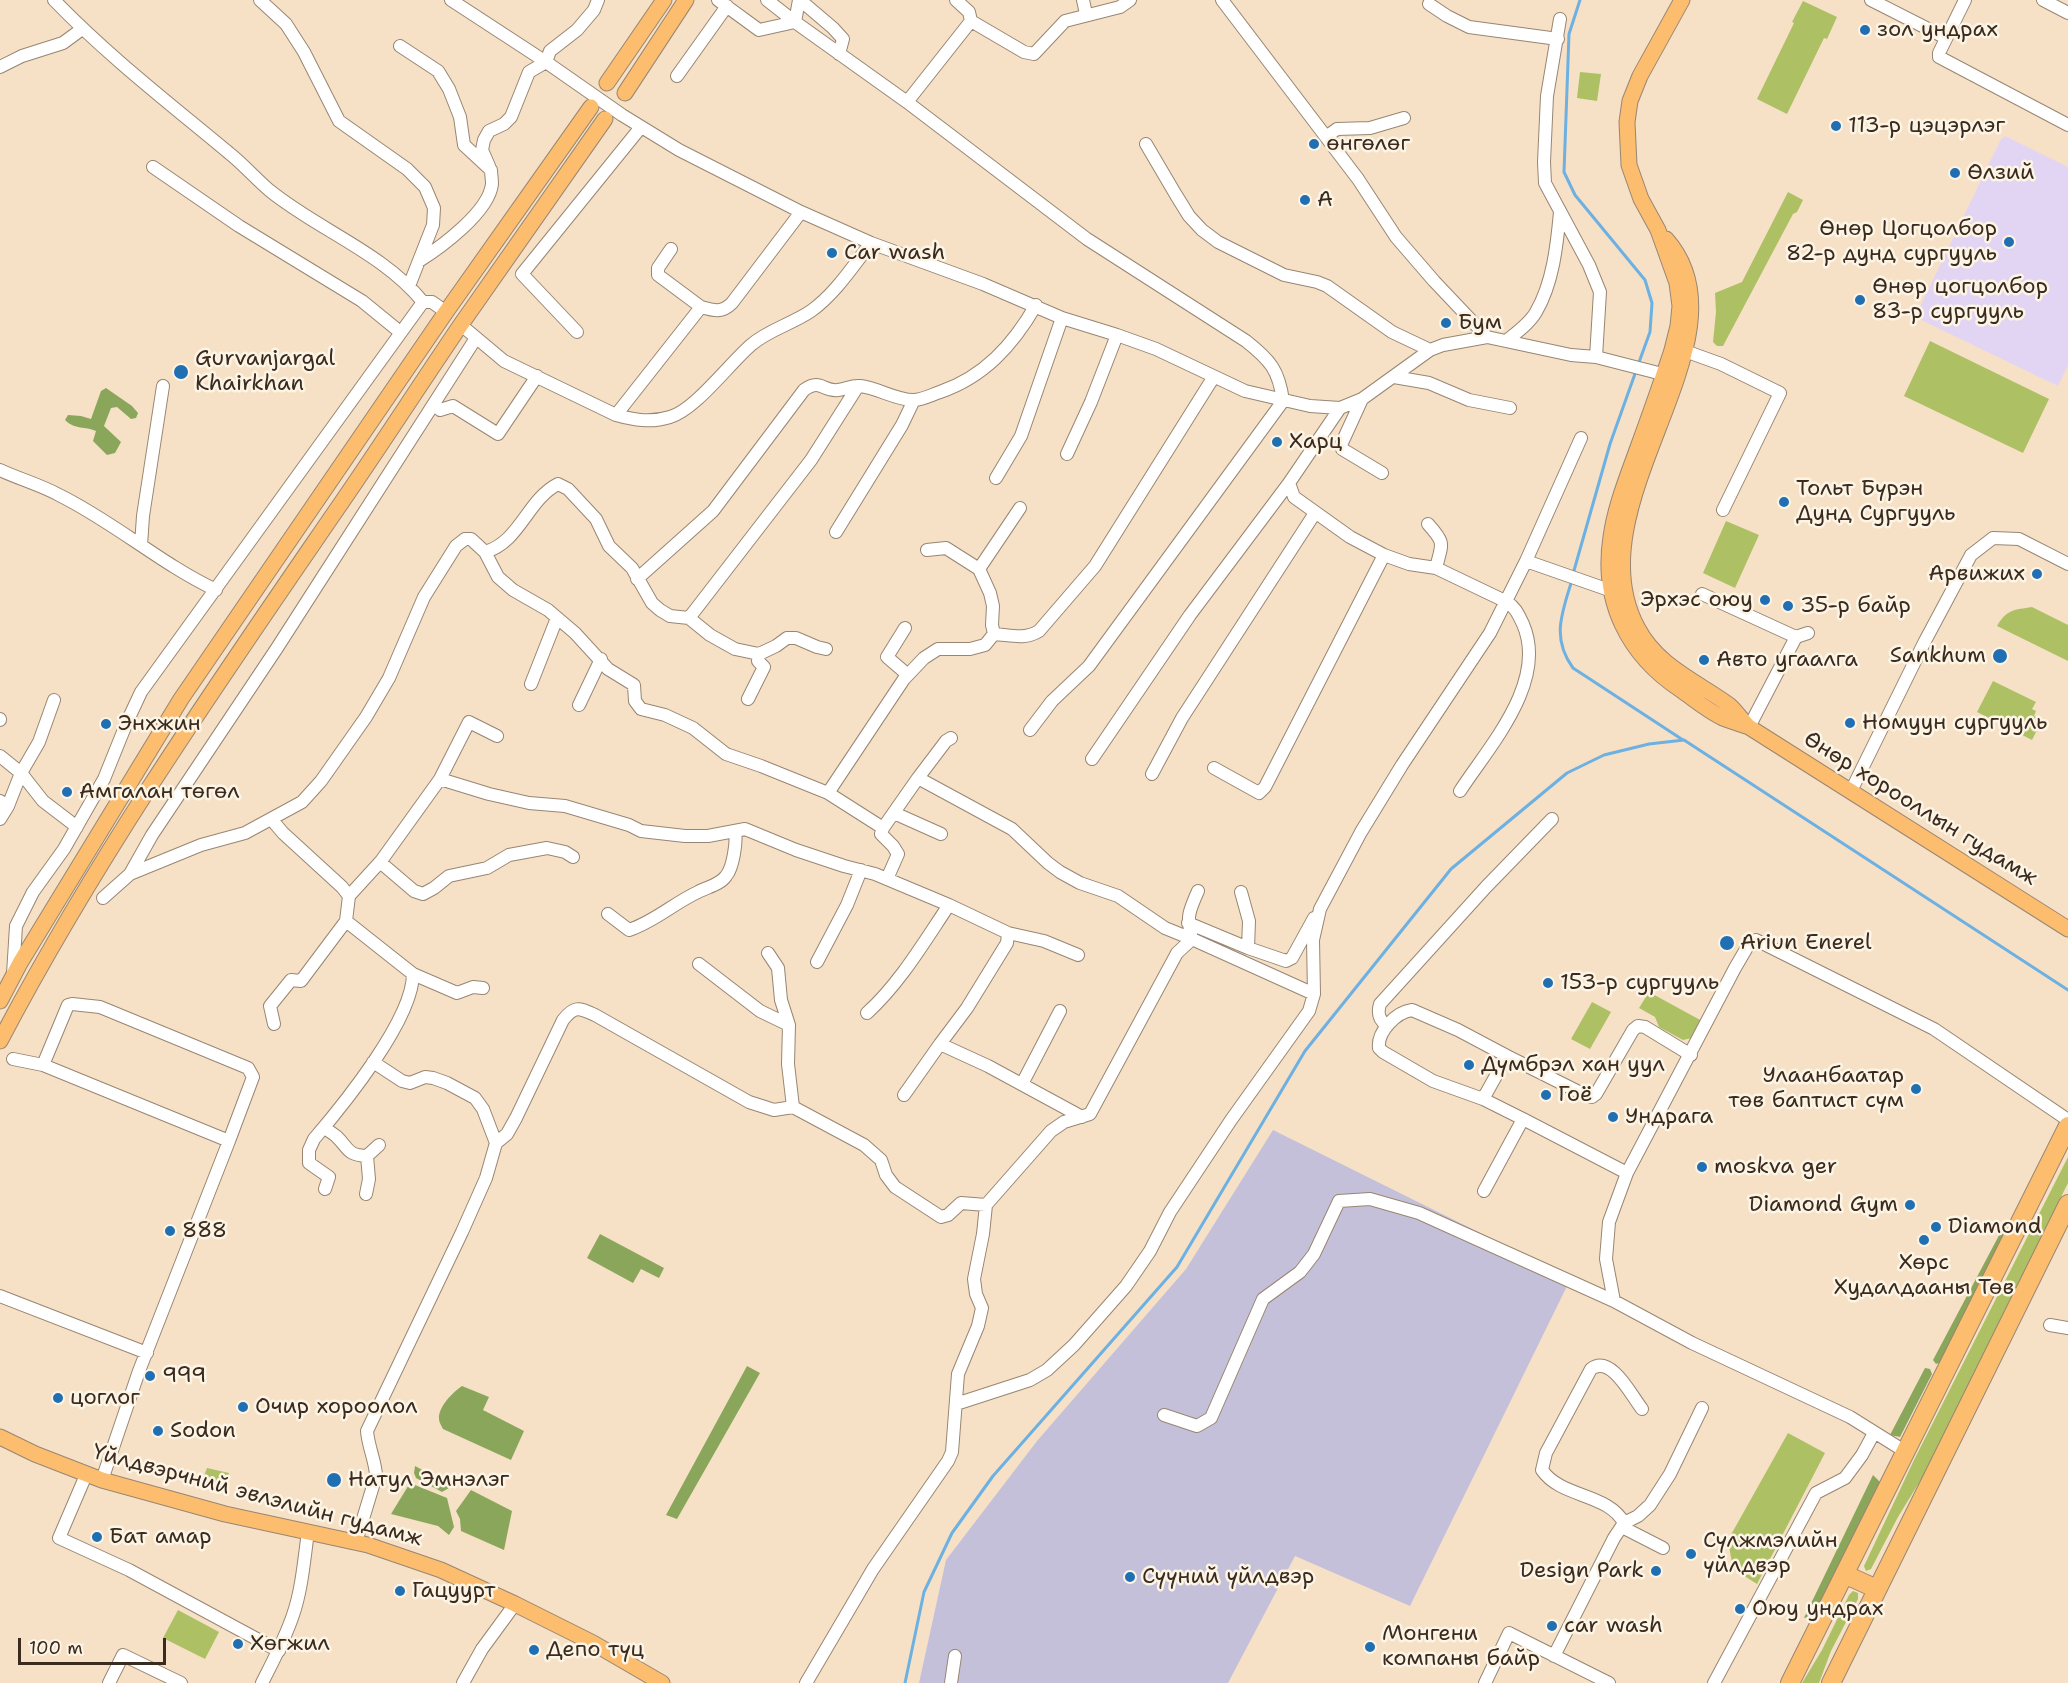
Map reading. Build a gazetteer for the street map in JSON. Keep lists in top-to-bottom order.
{
  "streets": {
    "main road": ["Өнөр хорооллын гудамж", "Үйлдвэрчний эвлэлийн гудамж"]
  },
  "places": [
    "зол ундрах",
    "113-р цэцэрлэг",
    "өнгөлөг",
    "Өлзий",
    "A",
    "Өнөр Цогцолбор 82-р дунд сургууль",
    "Car wash",
    "Өнөр цогцолбор 83-р сургууль",
    "Бум",
    "Gurvanjargal Khairkhan",
    "Харц",
    "Тольт Бүрэн Дунд Сургууль",
    "Арвижих",
    "Эрхэс оюу",
    "35-р байр",
    "Sankhum",
    "Авто угаалга",
    "Номуун сургууль",
    "Энхжин",
    "Амгалан төгөл",
    "Ariun Enerel",
    "153-р сургууль",
    "Дүмбрэл хан уул",
    "Улаанбаатар төв баптист сүм",
    "Гоё",
    "Ундрага",
    "moskva ger",
    "Diamond Gym",
    "Diamond",
    "888",
    "Хөрс Худалдааны Төв",
    "999",
    "цоглог",
    "Очир хороолол",
    "Sodon",
    "Натул Эмнэлэг",
    "Бат амар",
    "Сүлжмэлийн үйлдвэр",
    "Design Park",
    "Сүүний үйлдвэр",
    "Гацуурт",
    "Оюу ундрах",
    "car wash",
    "Хөгжил",
    "Монгени компаны байр",
    "Депо түц"
  ],
  "scale_bar": "100 m"
}
